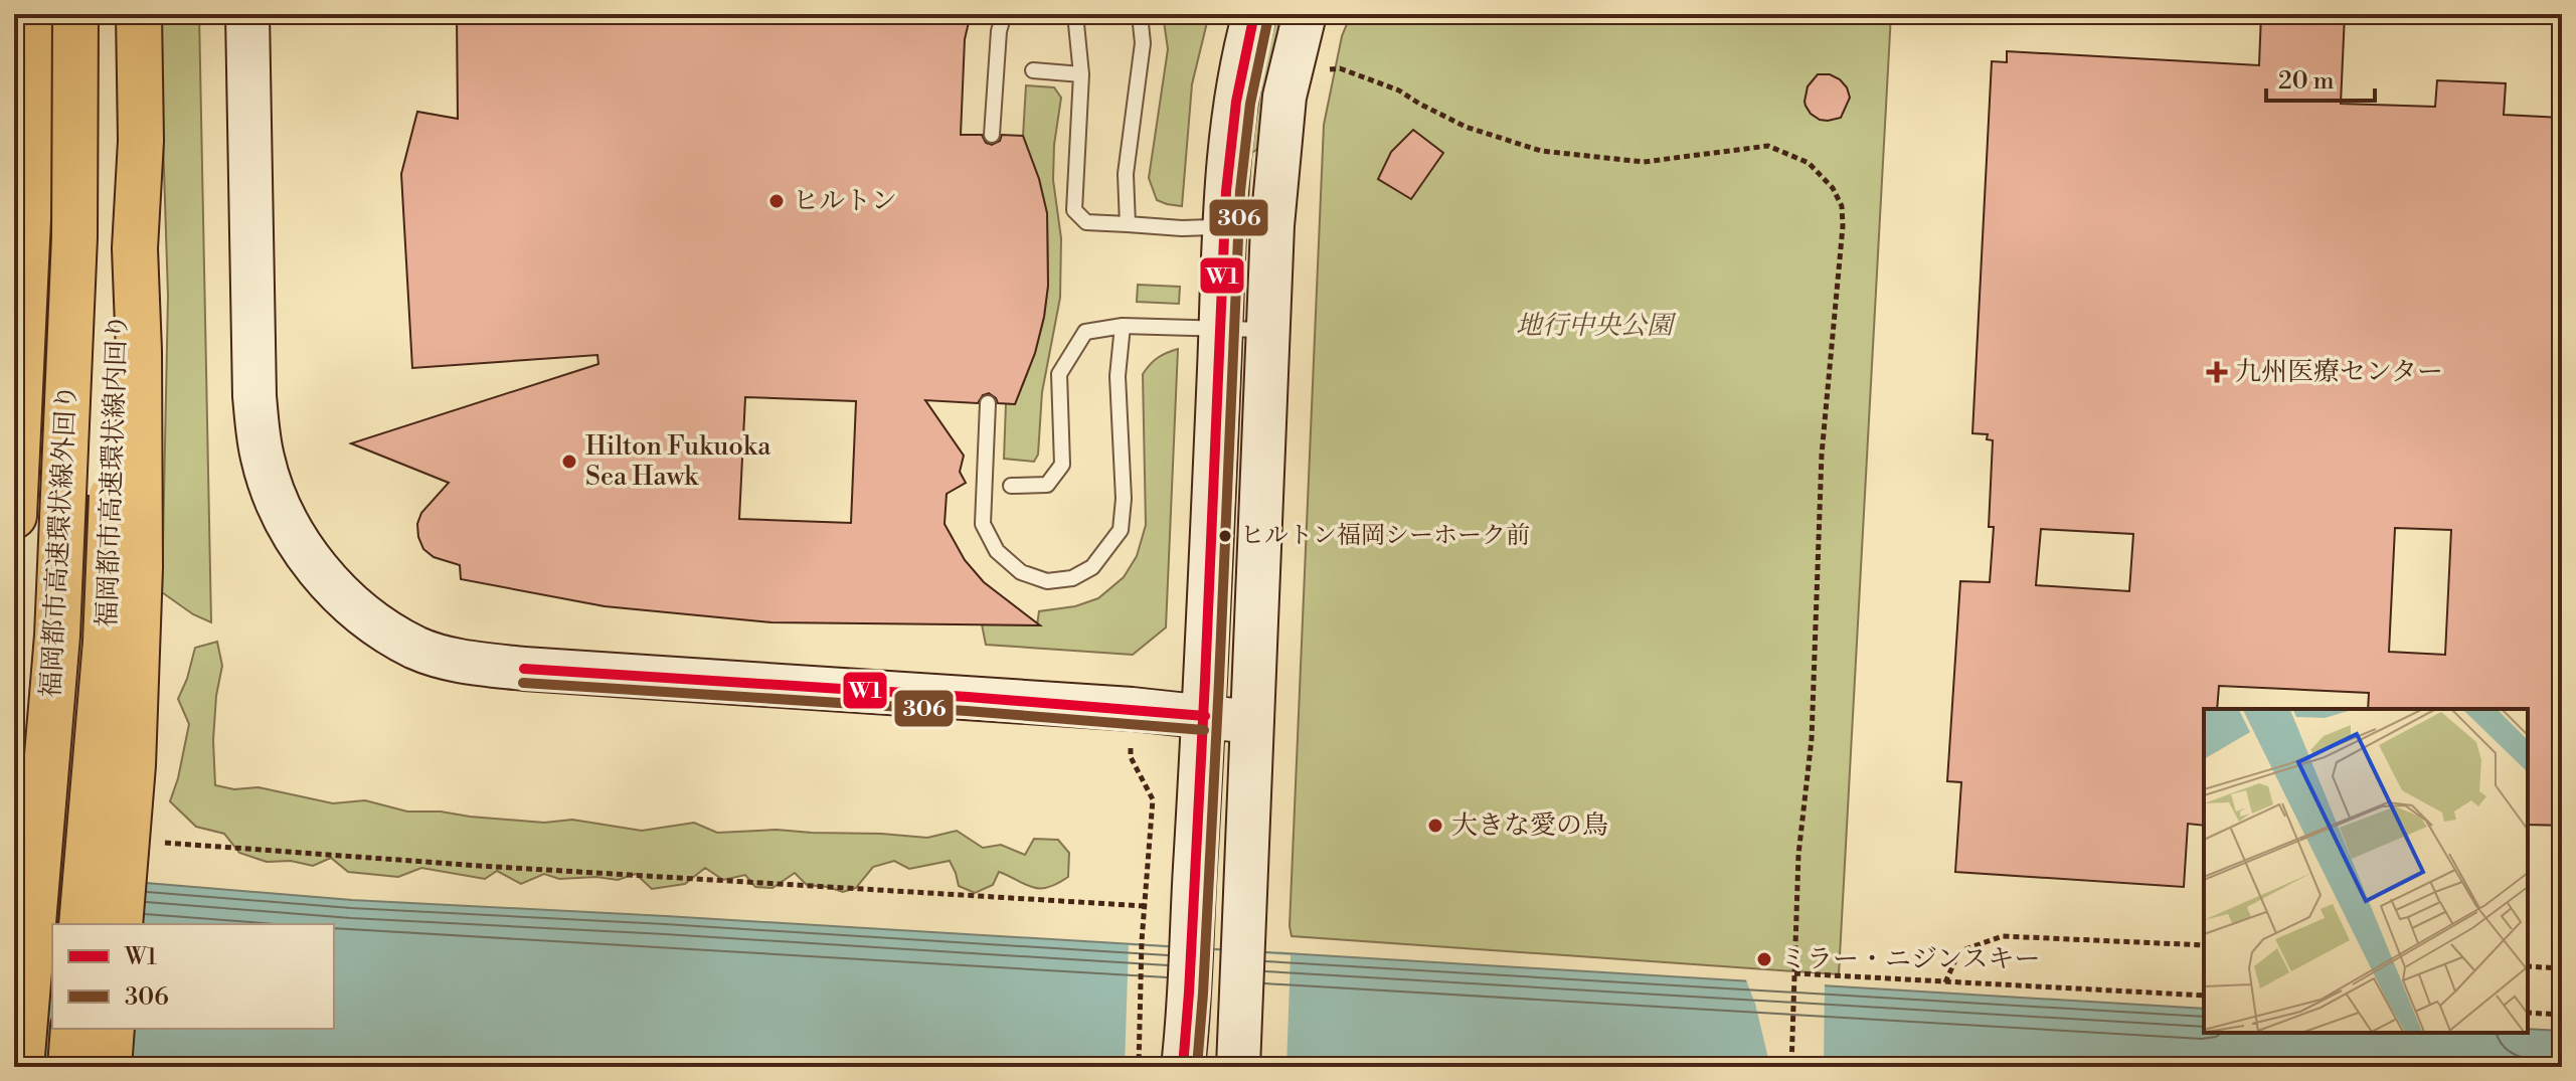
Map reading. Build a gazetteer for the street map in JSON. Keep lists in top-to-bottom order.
{
  "streets": {
    "highway": ["福岡都市高速環状線内回り", "福岡都市高速環状線外回り"]
  },
  "parks": ["地行中央公園"],
  "places": {
    "other": [
      "ヒルトン",
      "Hilton Fukuoka Sea Hawk",
      "ヒルトン福岡シーホーク前",
      "大きな愛の鳥",
      "ミラー・ニジンスキー"
    ],
    "health": ["九州医療センター"]
  },
  "lines": ["transit line W1", "transit line 306"],
  "legend": ["W1", "306"],
  "scale_bar": "20 m"
}
